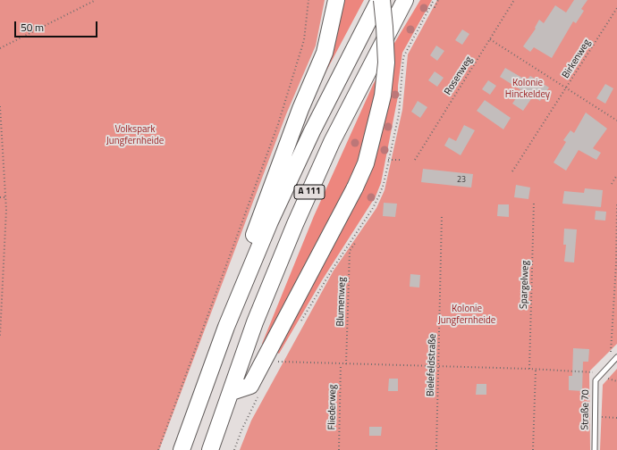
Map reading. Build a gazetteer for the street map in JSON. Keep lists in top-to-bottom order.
{
  "streets": {
    "highway": ["A 111"],
    "lane": ["Straße 70"],
    "path": [
      "Birkenweg",
      "Rosenweg",
      "Spargelweg",
      "Blumenweg",
      "Bielefeldstraße",
      "Fliederweg"
    ]
  },
  "parks": ["Kolonie Hinckeldey", "Volkspark Jungfernheide", "Kolonie Jungfernheide"],
  "house_numbers": ["23"],
  "scale_bar": "50 m"
}
